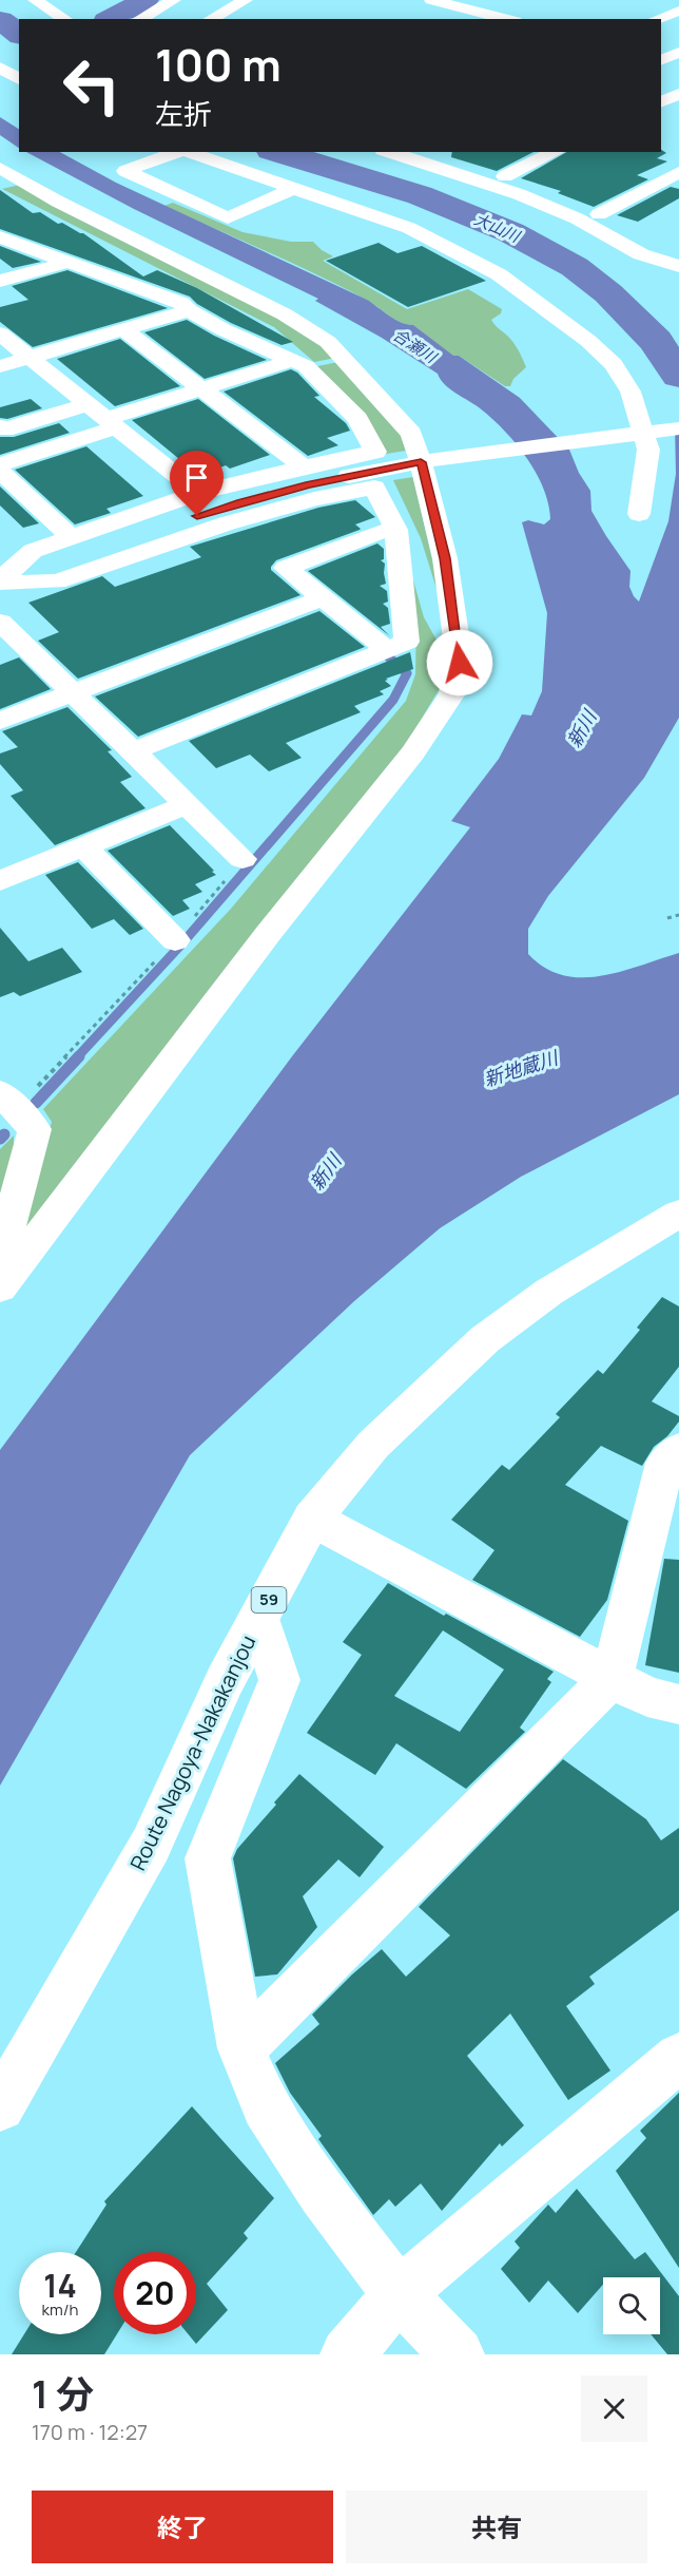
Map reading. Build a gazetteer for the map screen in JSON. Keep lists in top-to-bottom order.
{
  "streets": {
    "street": ["59", "Route Nagoya-Nakakanjou"]
  },
  "water": [
    "大山川",
    "合瀬川",
    "新川",
    "新地蔵川"
  ],
  "page": {
    "turn": ["100 m", "左折"],
    "speed": "14 km/h",
    "limit": "20",
    "heading": ["1 分", "170 m · 12:27"],
    "buttons": ["終了", "共有"]
  }
}
